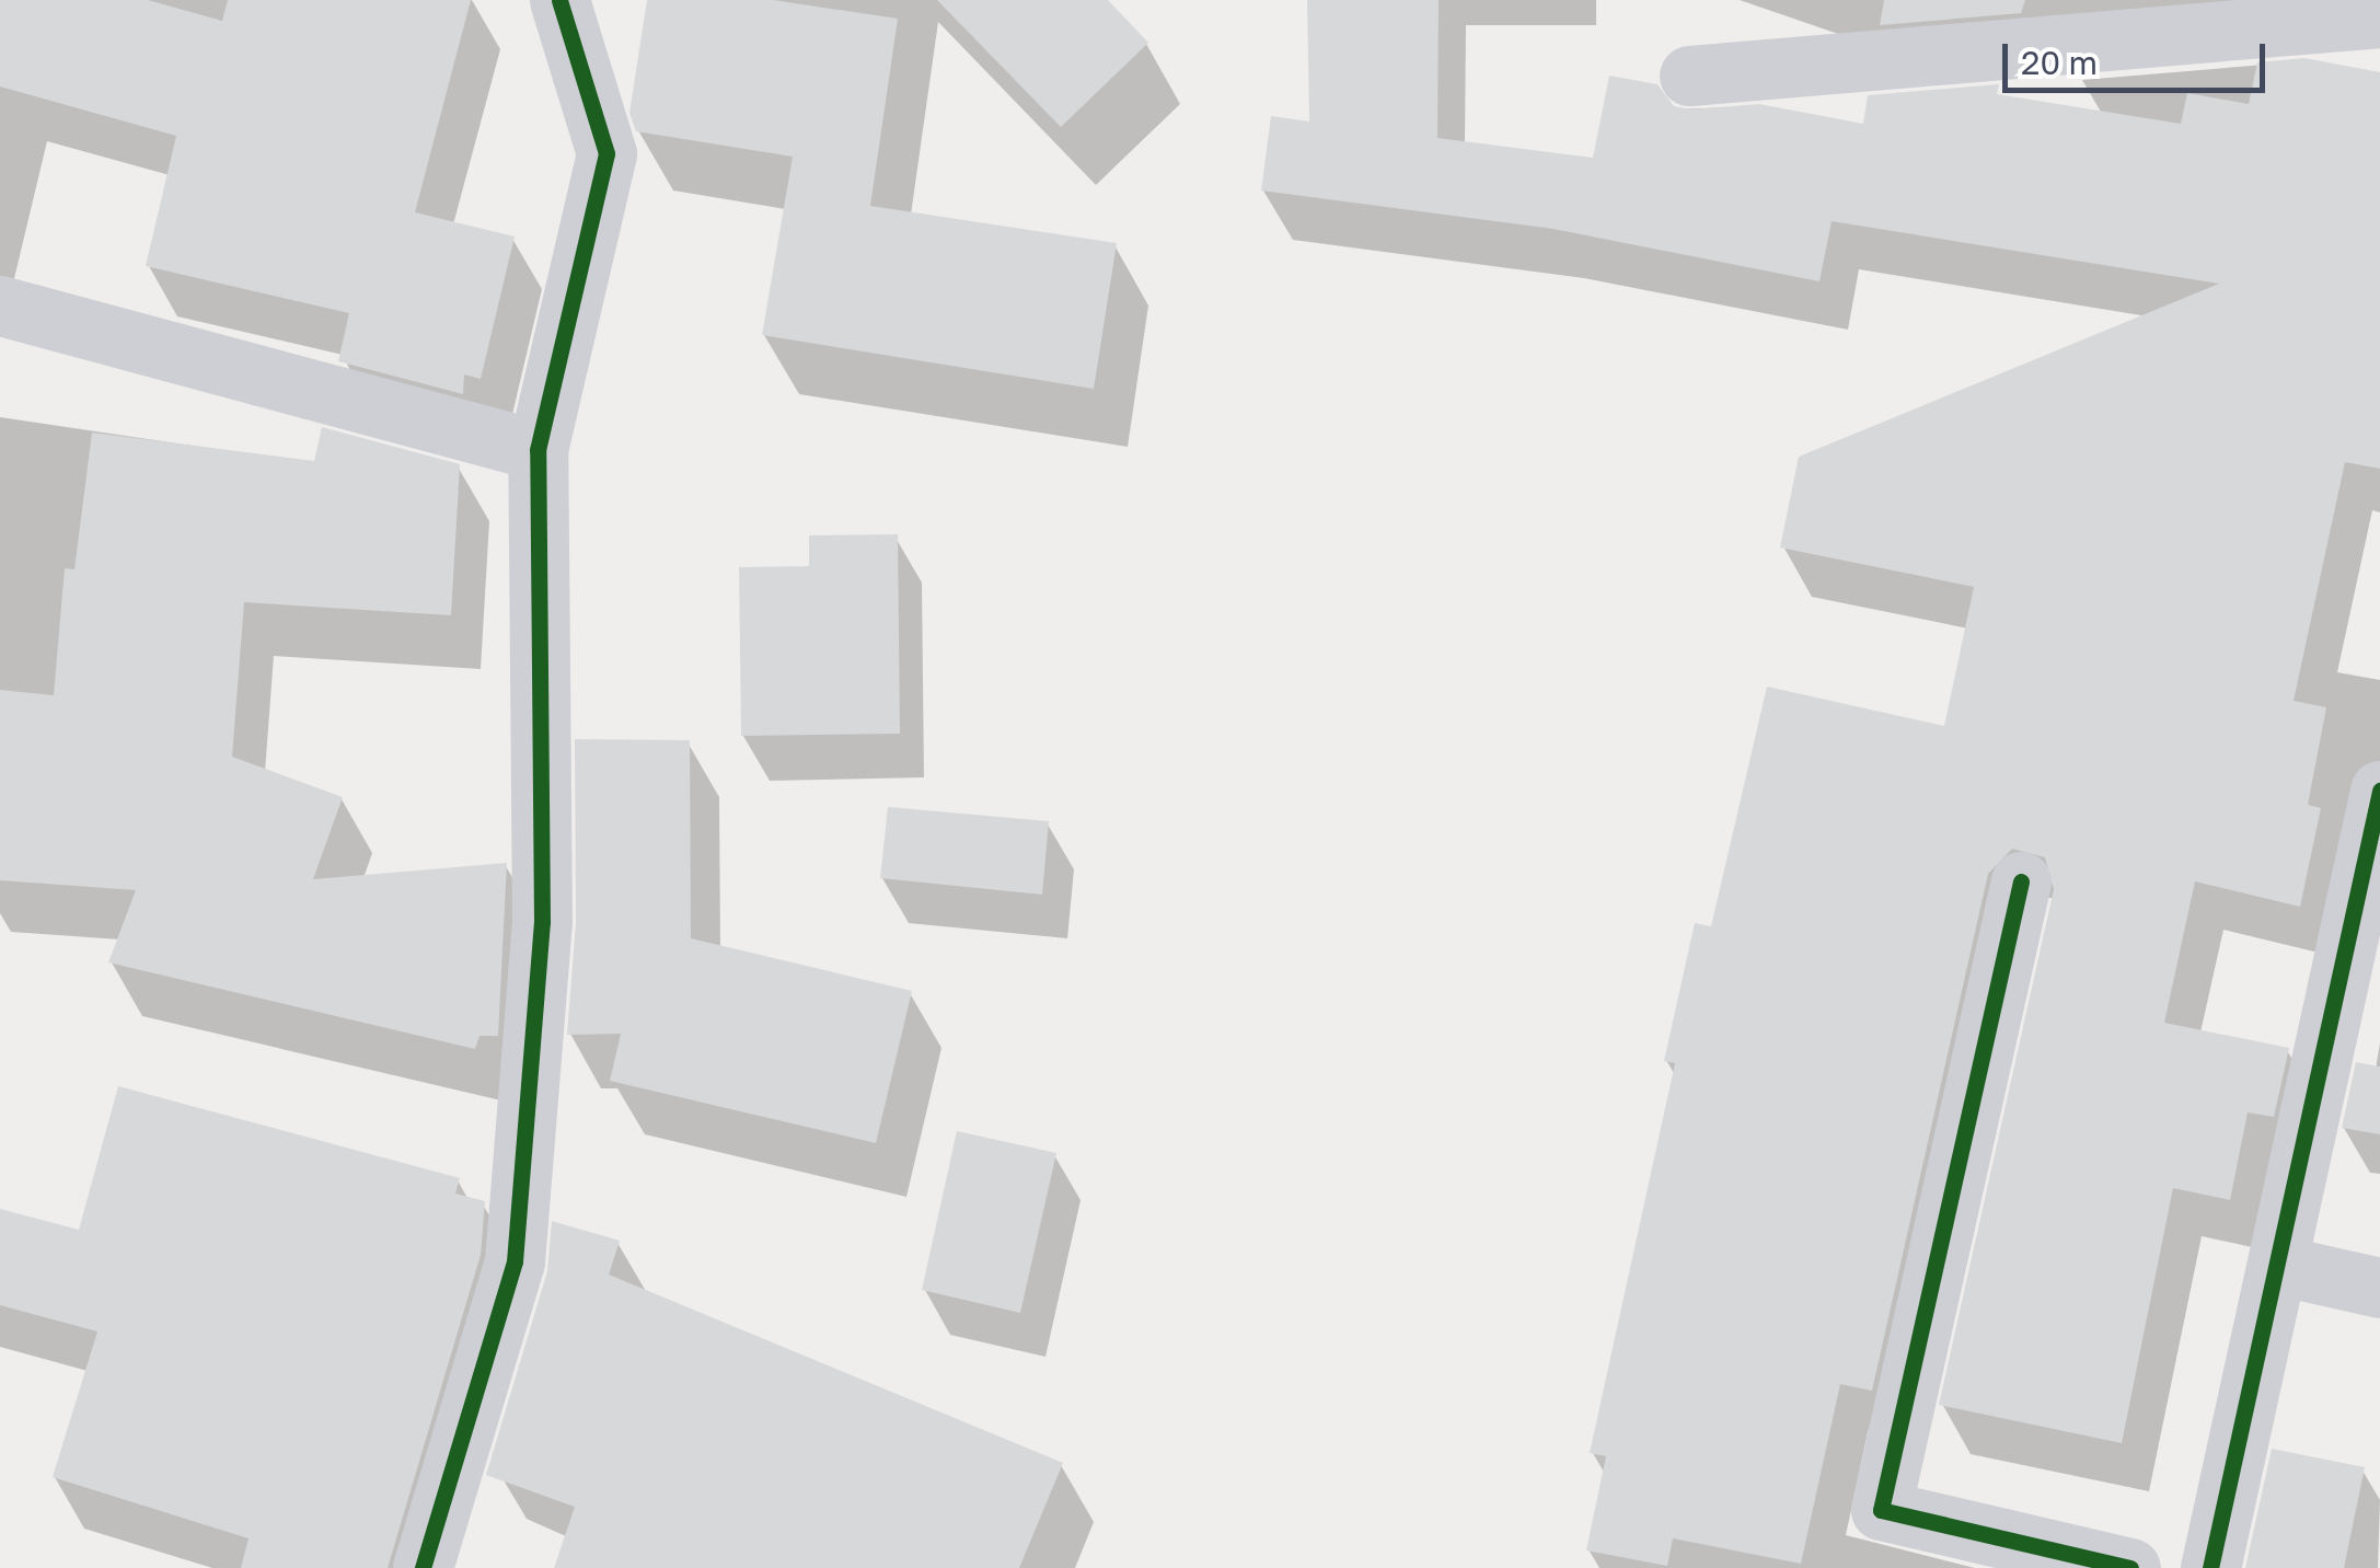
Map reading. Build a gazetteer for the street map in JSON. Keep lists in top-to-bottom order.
{
  "scale_bar": "20 m"
}
